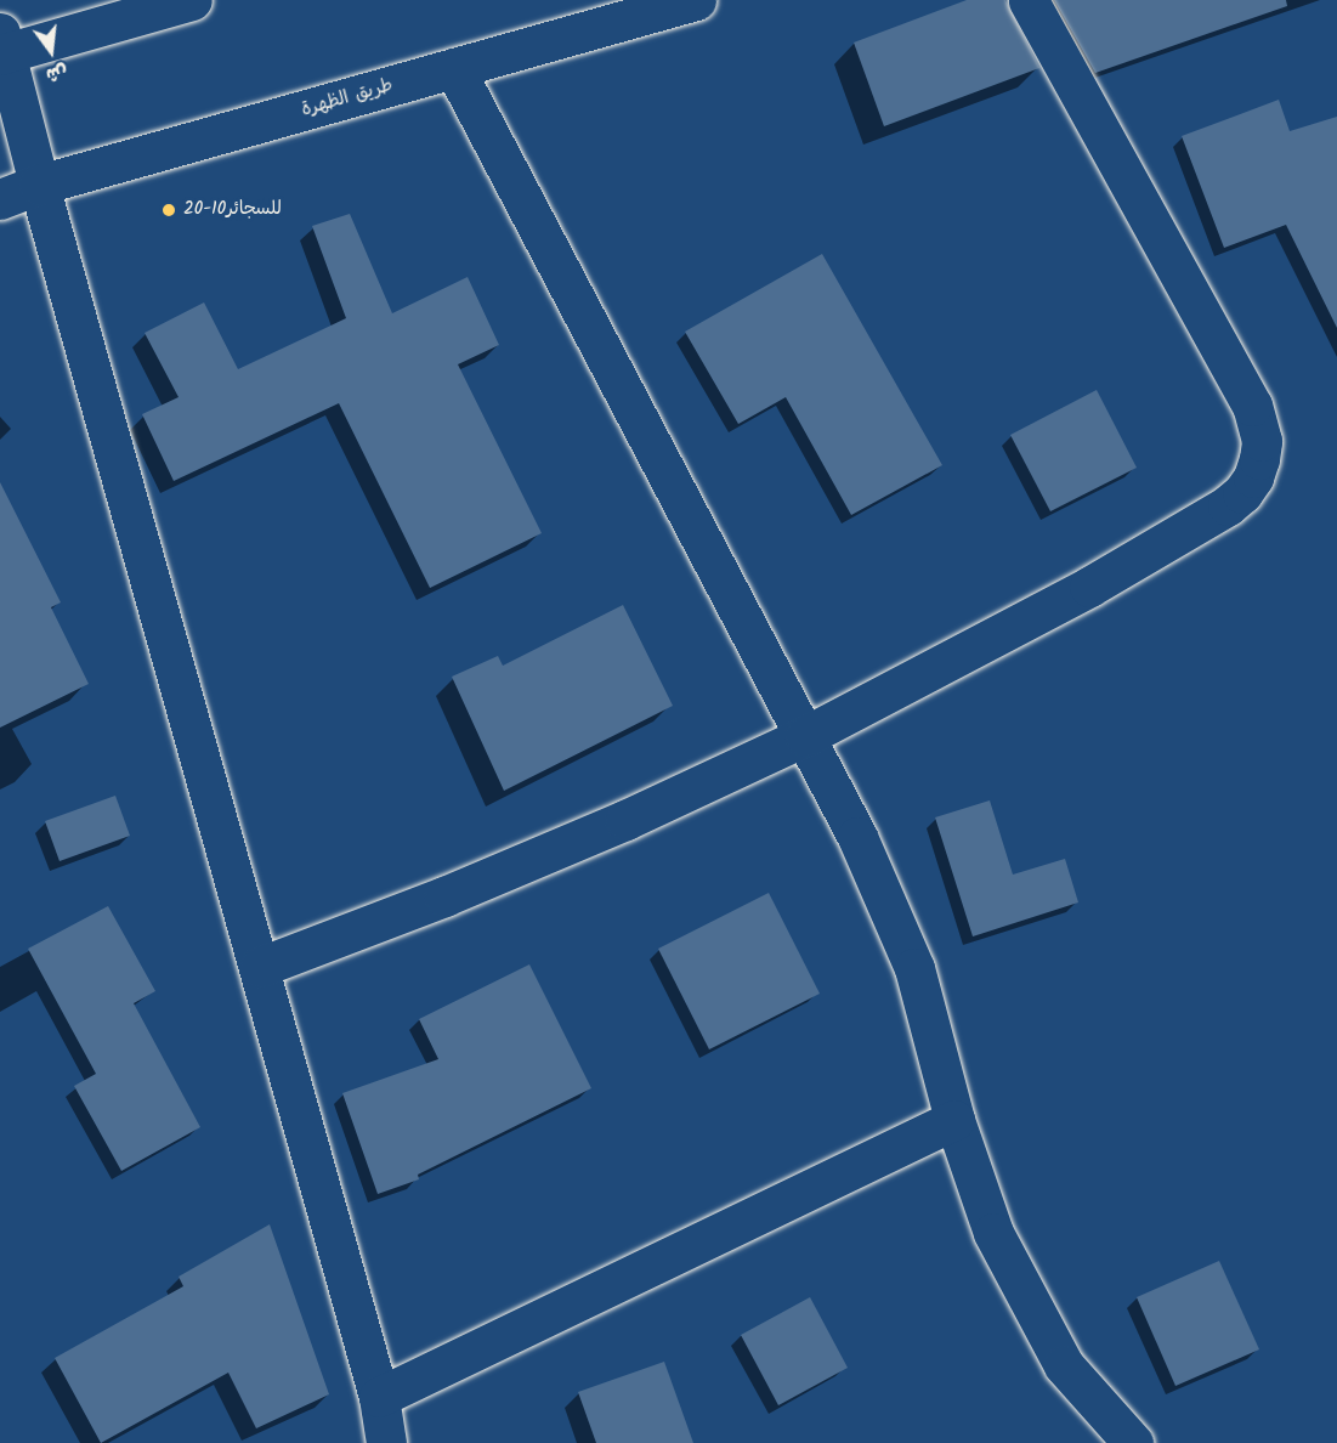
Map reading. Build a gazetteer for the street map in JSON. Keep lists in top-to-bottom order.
{
  "streets": {
    "street": ["طريق الظهرة"]
  },
  "places": ["20-10للسجائر"],
  "north": "bottom"
}
